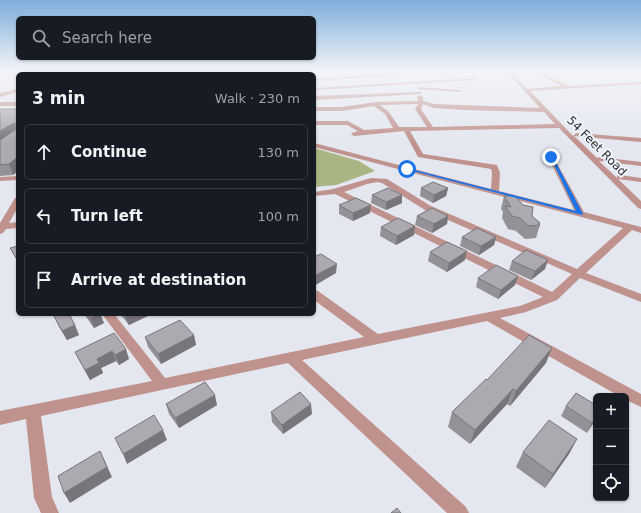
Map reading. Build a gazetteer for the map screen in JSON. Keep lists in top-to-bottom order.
{
  "streets": {
    "street": ["54 Feet Road"]
  },
  "page": {
    "search": "Search here",
    "heading": ["3 min", "Walk · 230 m"],
    "list": [
      ["Continue", "130 m"],
      ["Turn left", "100 m"],
      "Arrive at destination"
    ],
    "map_buttons": ["+", "−"]
  }
}
